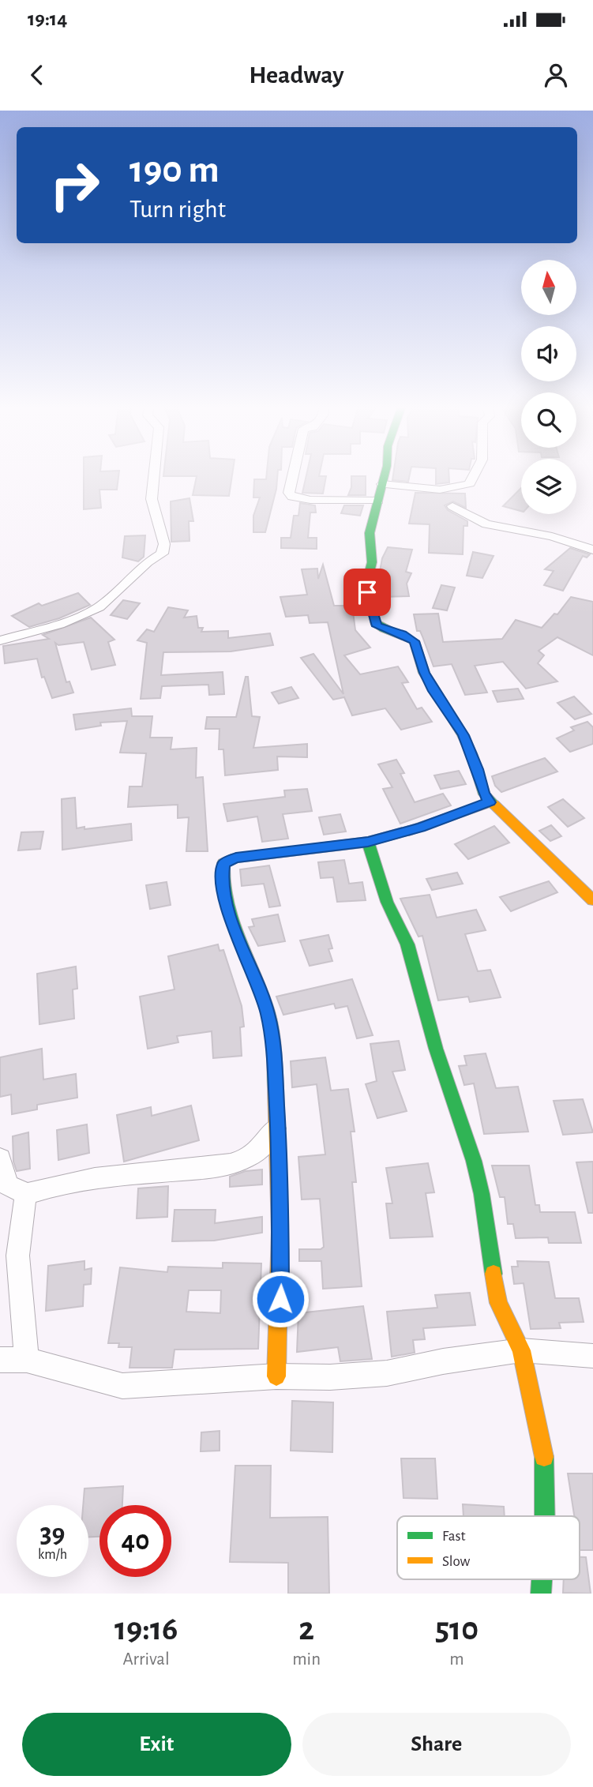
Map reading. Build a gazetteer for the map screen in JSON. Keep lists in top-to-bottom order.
{
  "legend": ["Fast", "Slow"],
  "north": "top",
  "page": {
    "status": "19:14",
    "header": "Headway",
    "turn": ["190 m", "Turn right"],
    "speed": "39 km/h",
    "limit": "40",
    "eta": [
      "19:16",
      "Arrival",
      "2",
      "min",
      "510",
      "m"
    ],
    "buttons": ["Exit", "Share"]
  }
}
